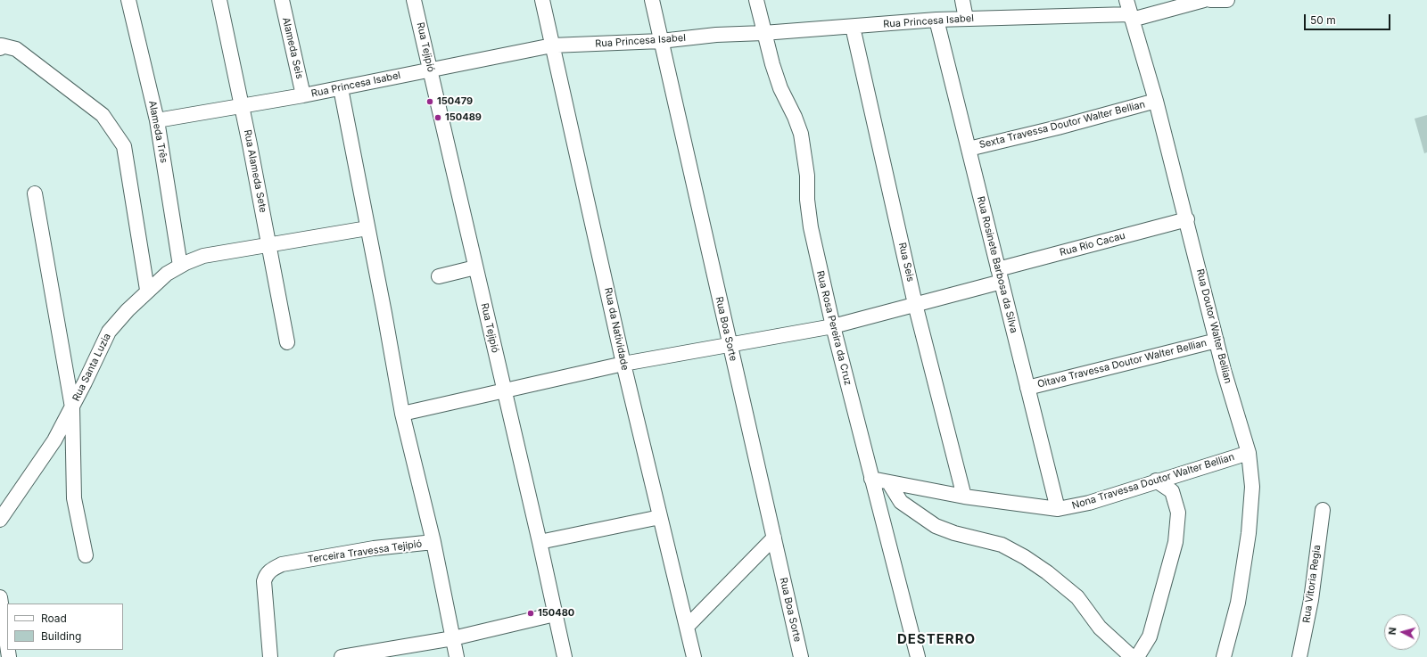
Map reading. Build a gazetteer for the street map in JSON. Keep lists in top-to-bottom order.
{
  "streets": {
    "street": [
      "Rua Princesa Isabel",
      "Rua Tejipió",
      "Alameda Seis",
      "Sexta Travessa Doutor Walter Bellian",
      "Alameda Três",
      "Rua Alameda Sete",
      "Rua Rio Cacau",
      "Rua Seis",
      "Rua Rosinete Barbosa da Silva",
      "Rua Doutor Walter Bellian",
      "Rua Rosa Pereira da Cruz",
      "Rua da Natividade",
      "Rua Boa Sorte",
      "Oitava Travessa Doutor Walter Bellian",
      "Rua Santa Luzia",
      "Nona Travessa Doutor Walter Bellian",
      "Terceira Travessa Tejipió",
      "Rua Vitoria Regia"
    ]
  },
  "crossings": [
    ["Rua Princesa Isabel", "Rua Tejipió"],
    ["Rua Princesa Isabel", "Alameda Seis"],
    ["Rua Princesa Isabel", "Alameda Três"],
    ["Rua Princesa Isabel", "Rua Alameda Sete"],
    ["Rua Princesa Isabel", "Rua Seis"],
    ["Rua Princesa Isabel", "Rua Rosinete Barbosa da Silva"],
    ["Rua Princesa Isabel", "Rua Doutor Walter Bellian"],
    ["Rua Princesa Isabel", "Rua Rosa Pereira da Cruz"],
    ["Rua Princesa Isabel", "Rua da Natividade"],
    ["Rua Princesa Isabel", "Rua Boa Sorte"],
    ["Rua Tejipió", "Rua Rio Cacau"],
    ["Sexta Travessa Doutor Walter Bellian", "Rua Rosinete Barbosa da Silva"],
    ["Sexta Travessa Doutor Walter Bellian", "Rua Doutor Walter Bellian"],
    ["Alameda Três", "Rua Santa Luzia"],
    ["Rua Alameda Sete", "Rua Santa Luzia"],
    ["Rua Rio Cacau", "Rua Seis"],
    ["Rua Rio Cacau", "Rua Rosinete Barbosa da Silva"],
    ["Rua Rio Cacau", "Rua Doutor Walter Bellian"],
    ["Rua Rio Cacau", "Rua Rosa Pereira da Cruz"],
    ["Rua Rio Cacau", "Rua da Natividade"],
    ["Rua Rio Cacau", "Rua Boa Sorte"],
    ["Rua Seis", "Nona Travessa Doutor Walter Bellian"],
    ["Rua Rosinete Barbosa da Silva", "Oitava Travessa Doutor Walter Bellian"],
    ["Rua Rosinete Barbosa da Silva", "Nona Travessa Doutor Walter Bellian"],
    ["Rua Doutor Walter Bellian", "Oitava Travessa Doutor Walter Bellian"],
    ["Rua Doutor Walter Bellian", "Nona Travessa Doutor Walter Bellian"],
    ["Rua Rosa Pereira da Cruz", "Nona Travessa Doutor Walter Bellian"]
  ],
  "districts": ["DESTERRO"],
  "places": ["150479", "150489", "150480"],
  "legend": ["Road", "Building"],
  "scale_bar": "50 m",
  "north": "left"
}
